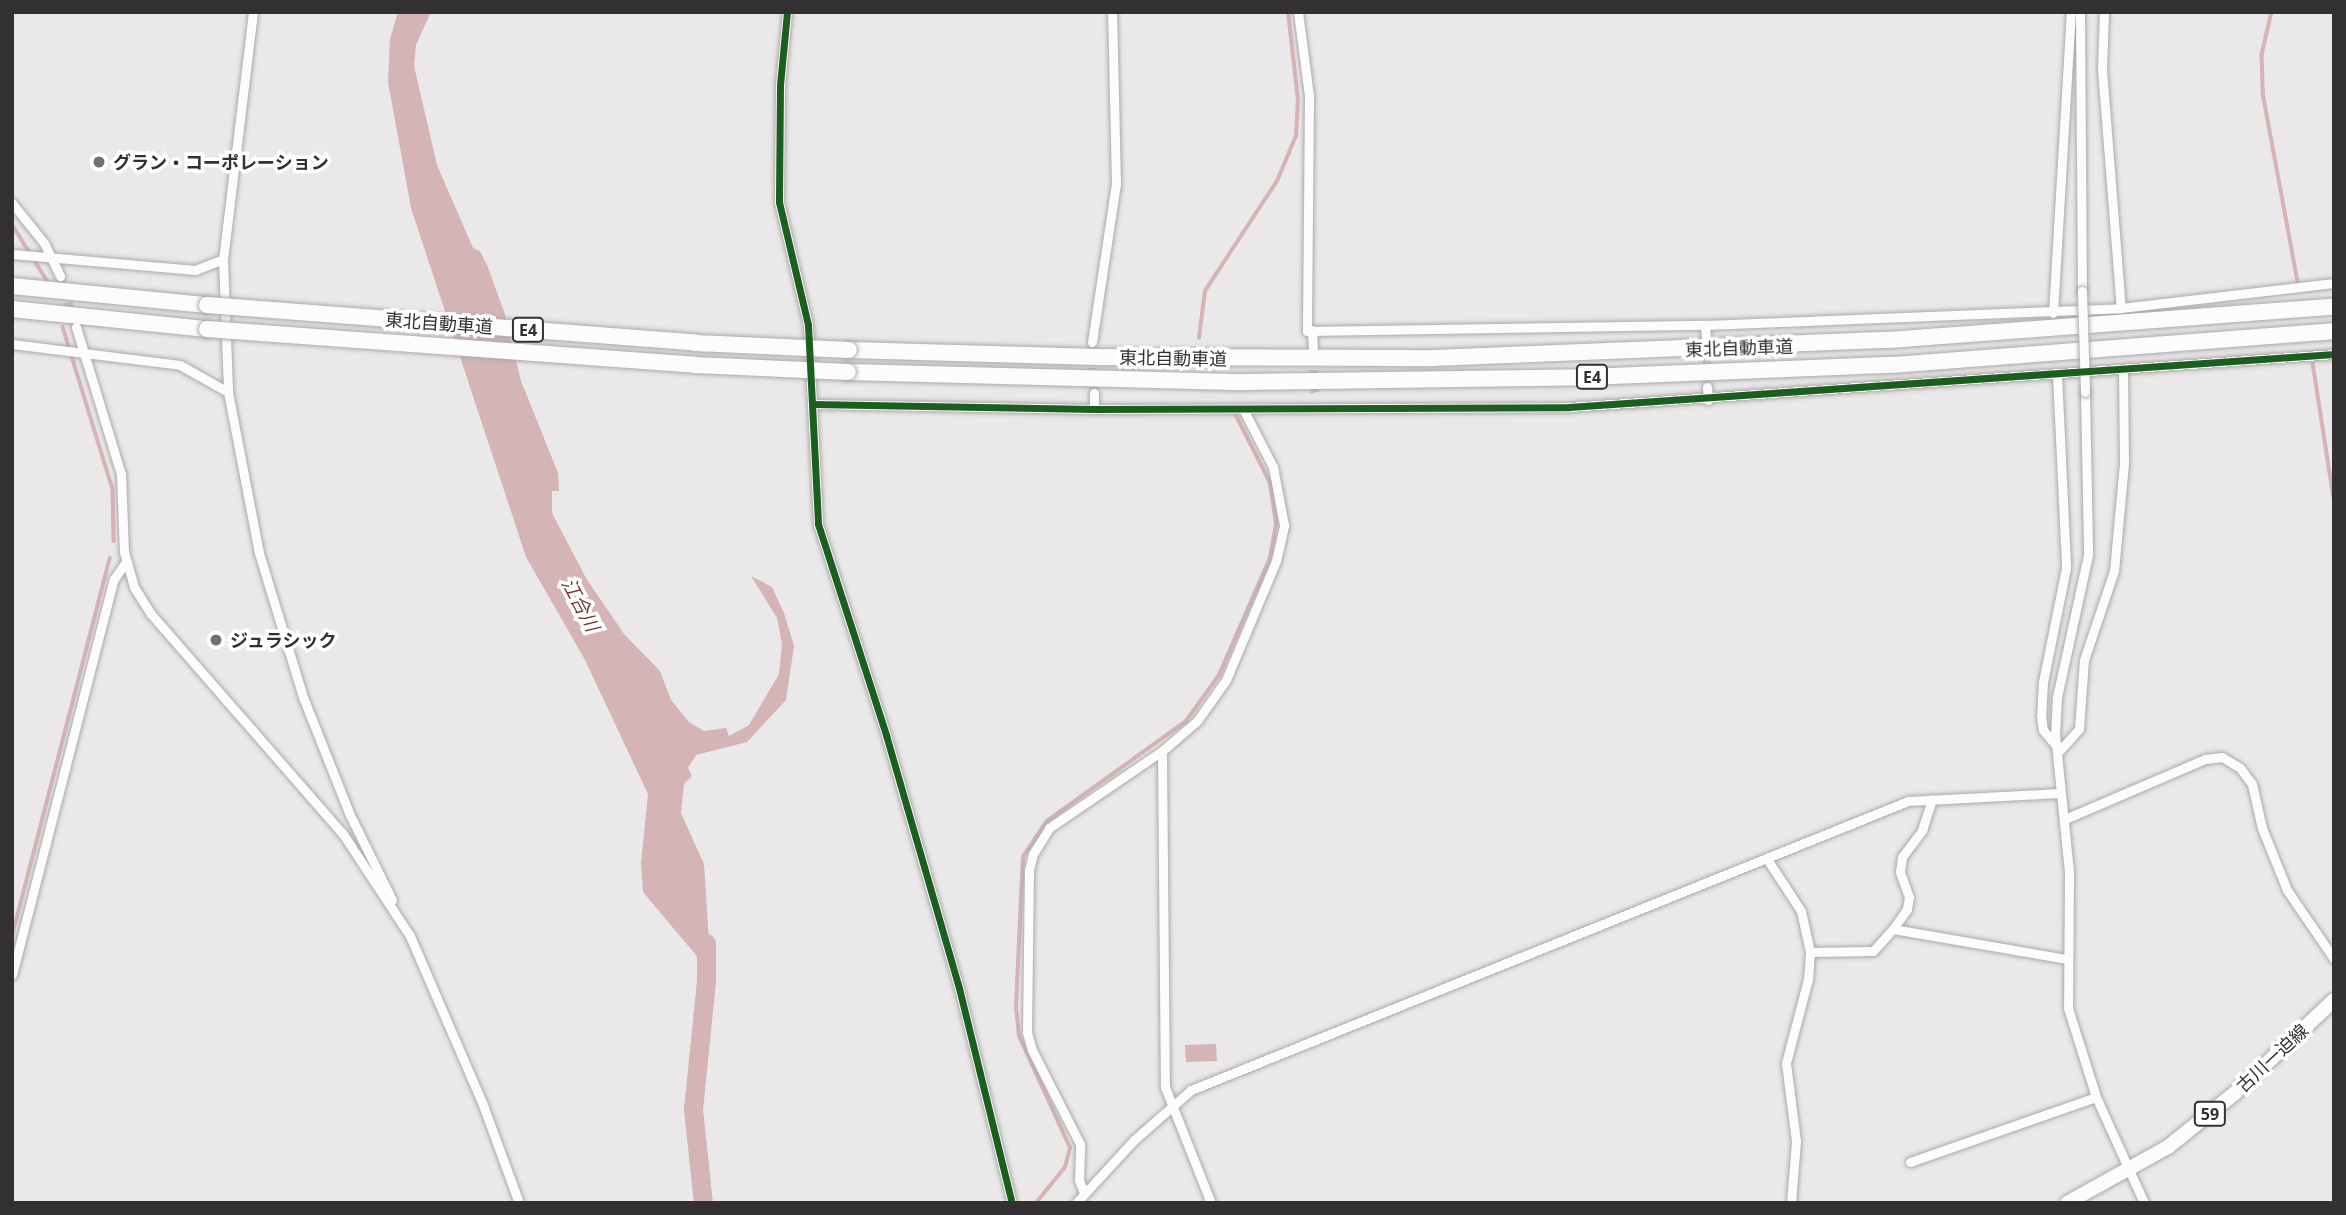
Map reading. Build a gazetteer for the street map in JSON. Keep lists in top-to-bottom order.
{
  "streets": {
    "highway": ["東北自動車道", "E4"],
    "main road": ["古川一迫線", "59"]
  },
  "water": ["江合川"],
  "places": ["グラン・コーポレーション", "ジュラシック"]
}
